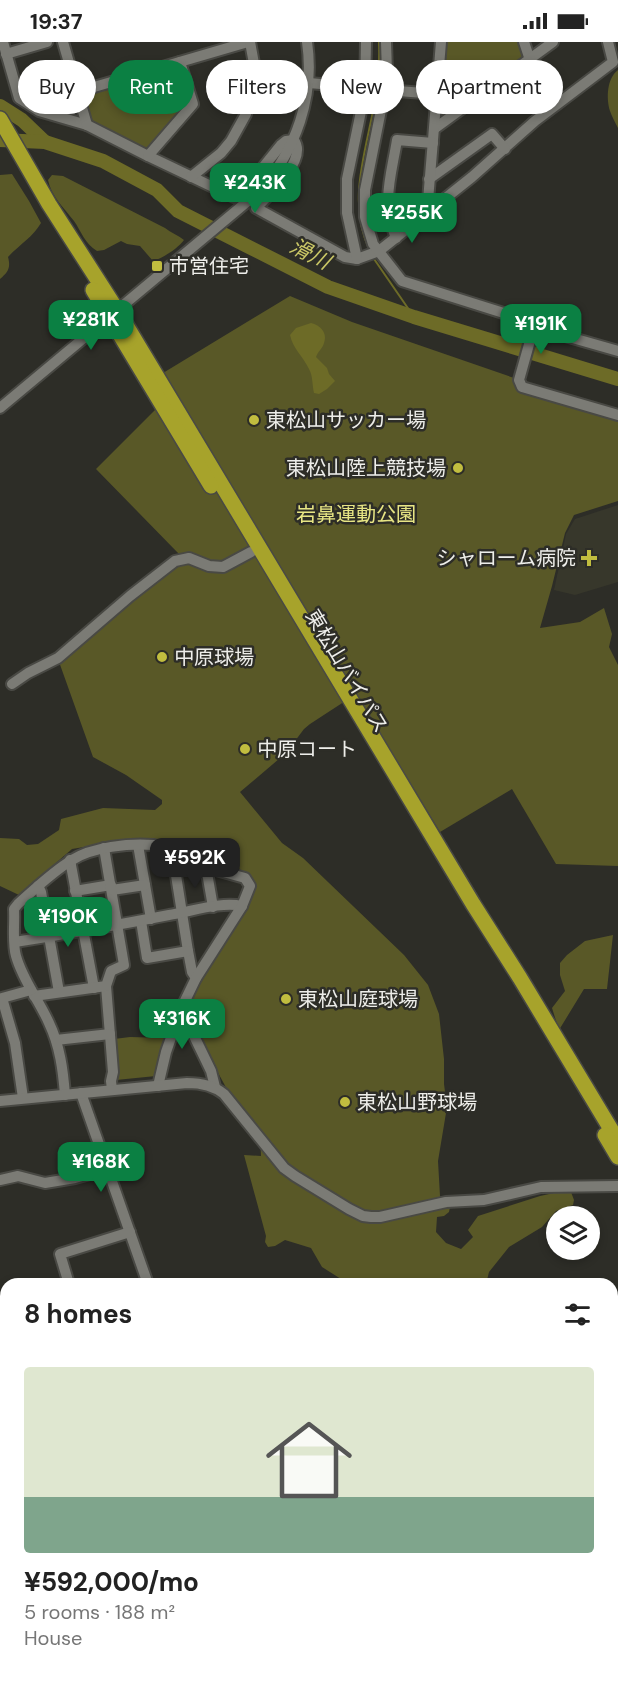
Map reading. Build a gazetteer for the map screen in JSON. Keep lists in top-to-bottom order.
{
  "streets": {
    "highway": ["東松山バイパス"]
  },
  "water": ["滑川"],
  "parks": ["岩鼻運動公園"],
  "places": {
    "transit": ["市営住宅"],
    "other": [
      "東松山サッカー場",
      "東松山陸上競技場",
      "中原球場",
      "中原コート",
      "東松山庭球場",
      "東松山野球場"
    ],
    "health": ["シャローム病院"]
  },
  "page": {
    "status": "19:37",
    "chip": [
      "Buy",
      "Rent",
      "Filters",
      "New",
      "Apartment"
    ],
    "price": [
      "¥243K",
      "¥255K",
      "¥281K",
      "¥191K",
      "¥592K",
      "¥190K",
      "¥316K",
      "¥168K"
    ],
    "heading": "8 homes",
    "list": [
      {
        "name": "¥592,000/mo",
        "note": "5 rooms · 188 m² · House"
      }
    ]
  }
}
